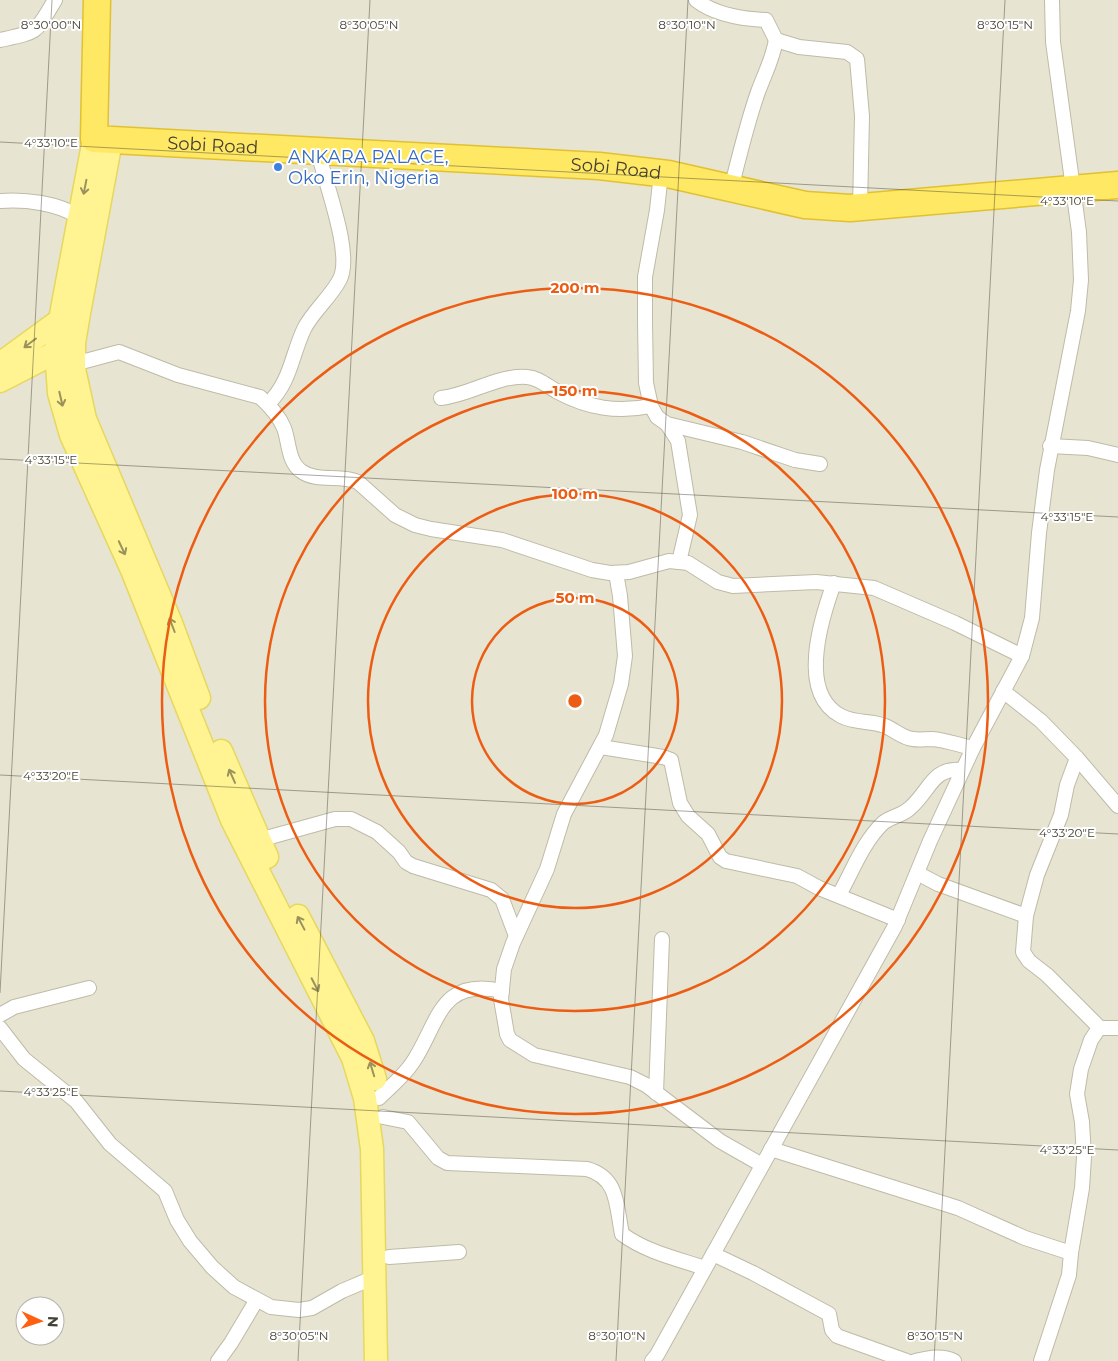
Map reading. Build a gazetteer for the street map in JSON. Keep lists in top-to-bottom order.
{
  "streets": {
    "highway": ["Sobi Road"]
  },
  "places": ["ANKARA PALACE, Oko Erin, Nigeria"],
  "north": "right",
  "coordinates": [
    "8°30'00\"N",
    "8°30'05\"N",
    "8°30'10\"N",
    "8°30'15\"N",
    "4°33'10\"E",
    "4°33'15\"E",
    "4°33'20\"E",
    "4°33'25\"E"
  ],
  "rings": [
    "200 m",
    "150 m",
    "100 m",
    "50 m"
  ]
}
